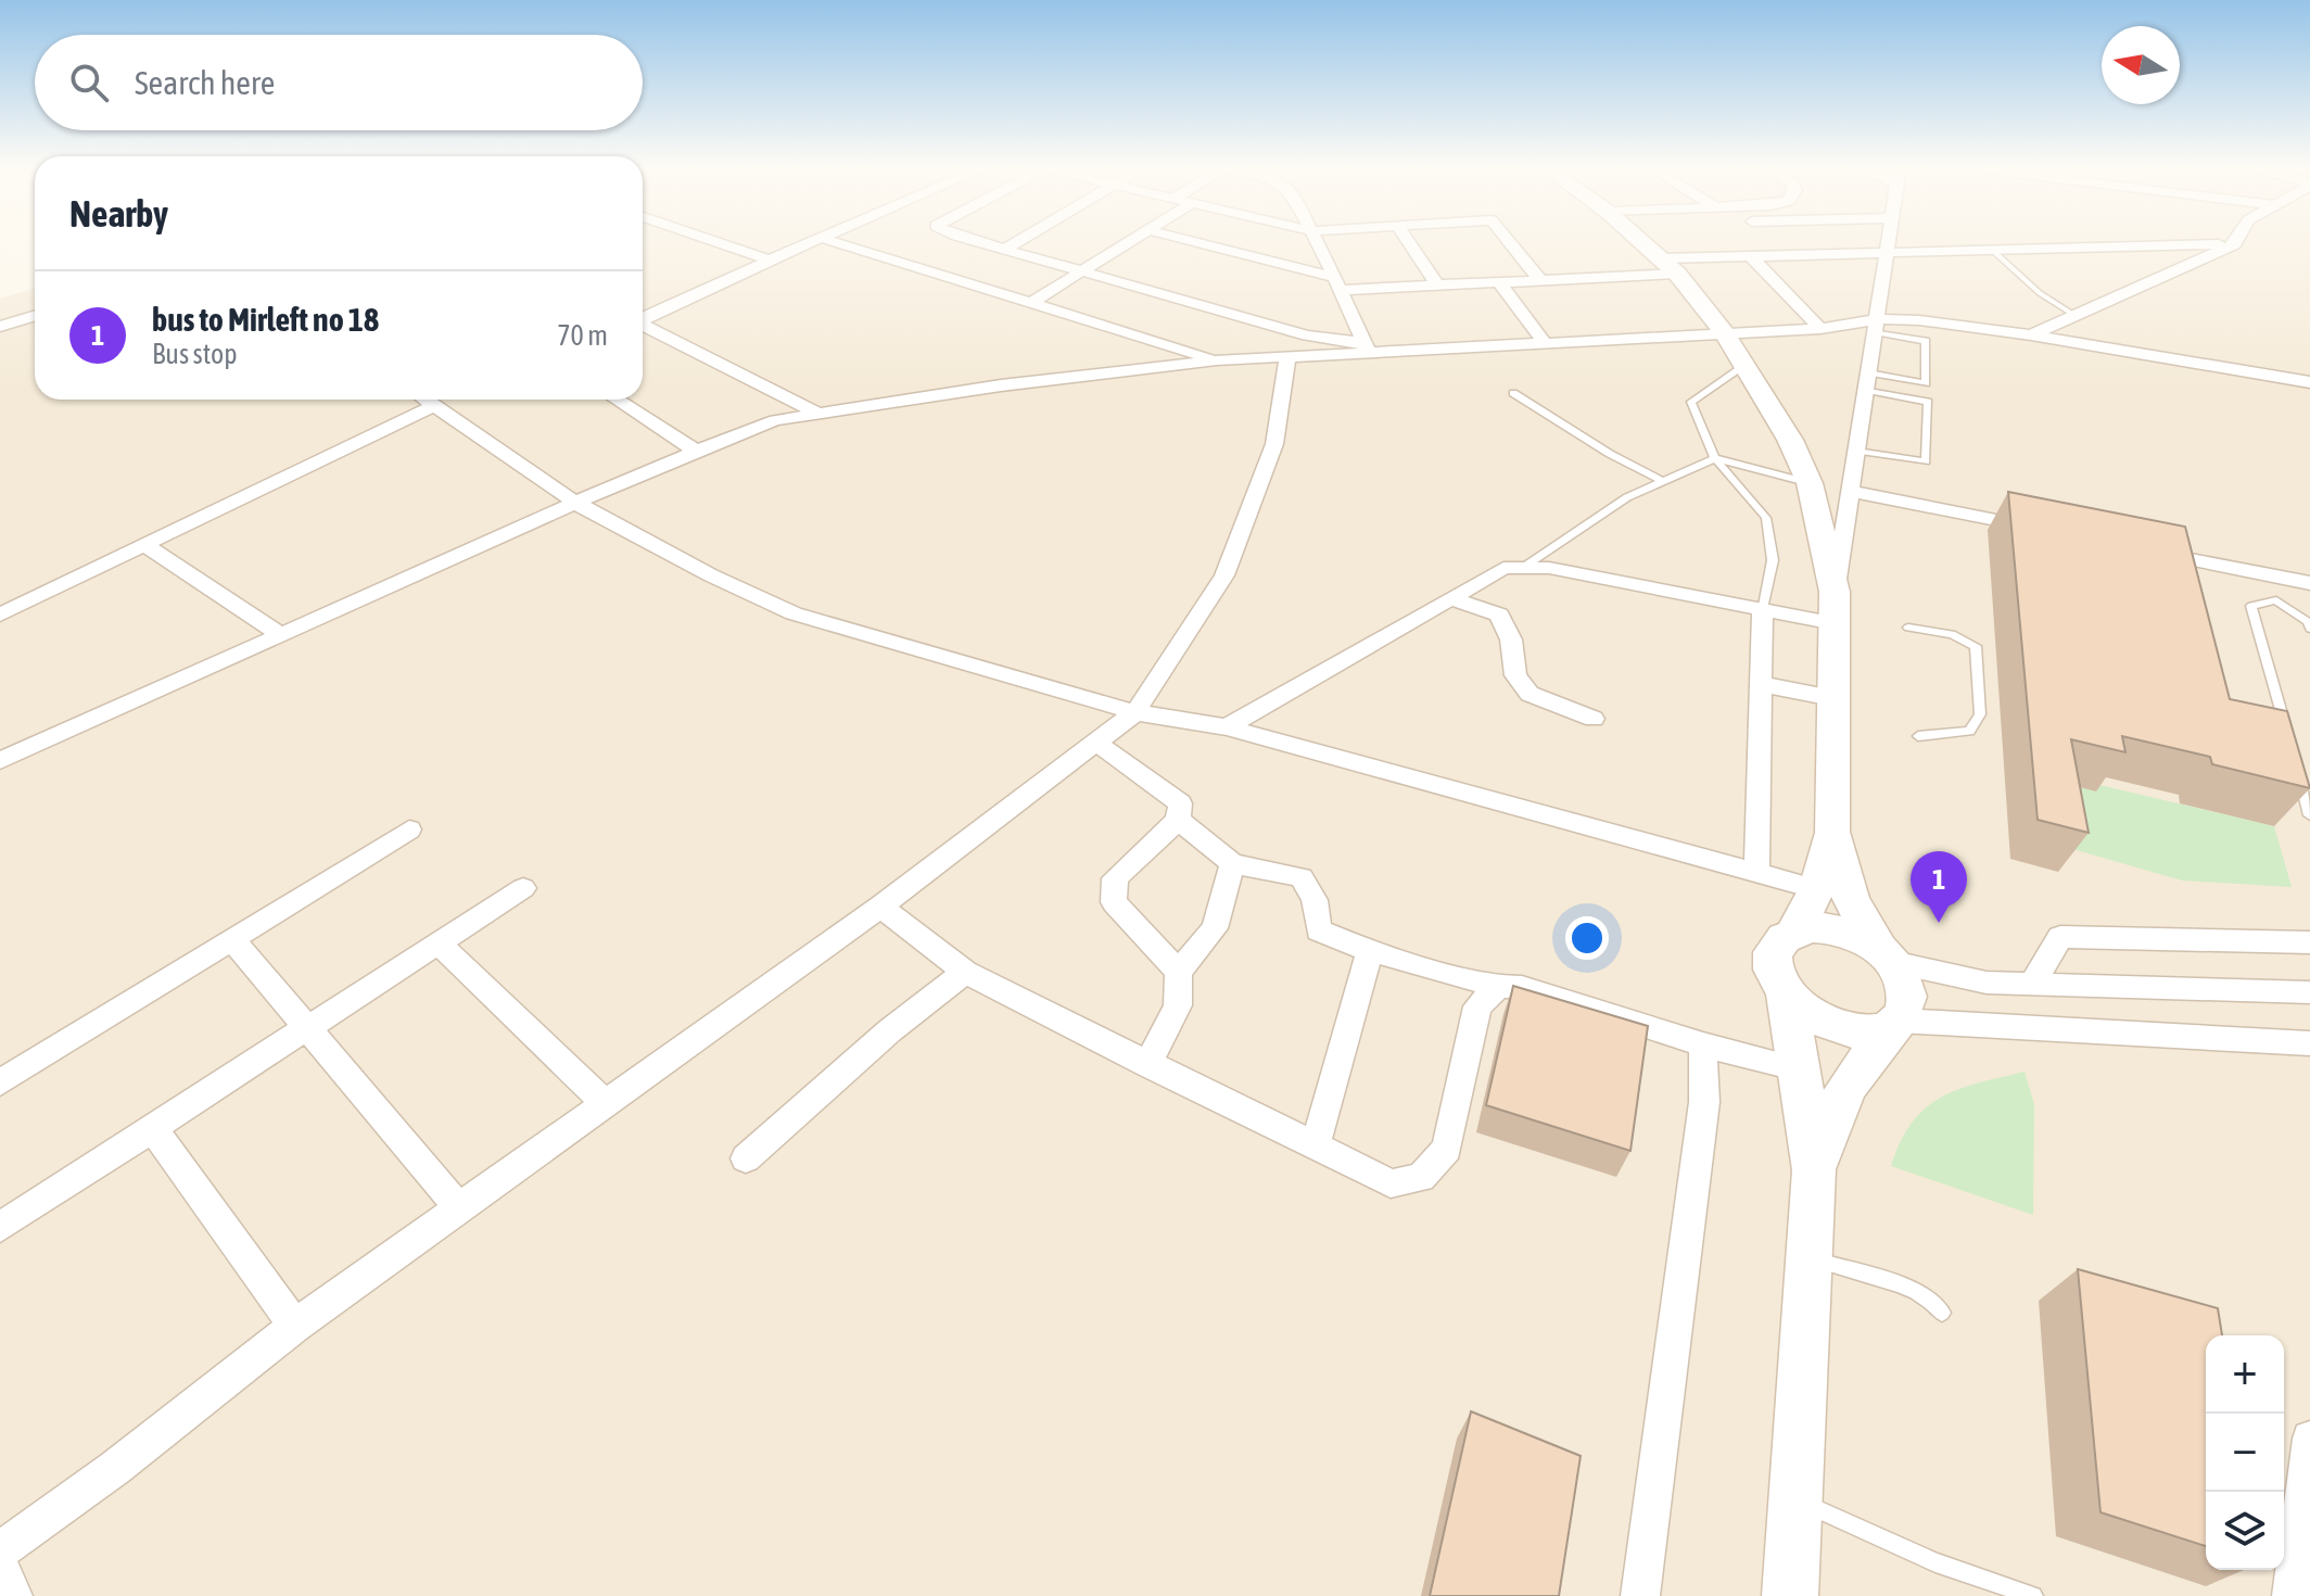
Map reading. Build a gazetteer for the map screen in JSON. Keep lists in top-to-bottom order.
{
  "north": "left",
  "page": {
    "search": "Search here",
    "heading": "Nearby",
    "list": [
      {
        "mark": "1",
        "name": "bus to Mirleft no 18",
        "note": "Bus stop",
        "value": "70 m"
      }
    ],
    "pins": "1",
    "map_buttons": ["+", "−"]
  }
}
